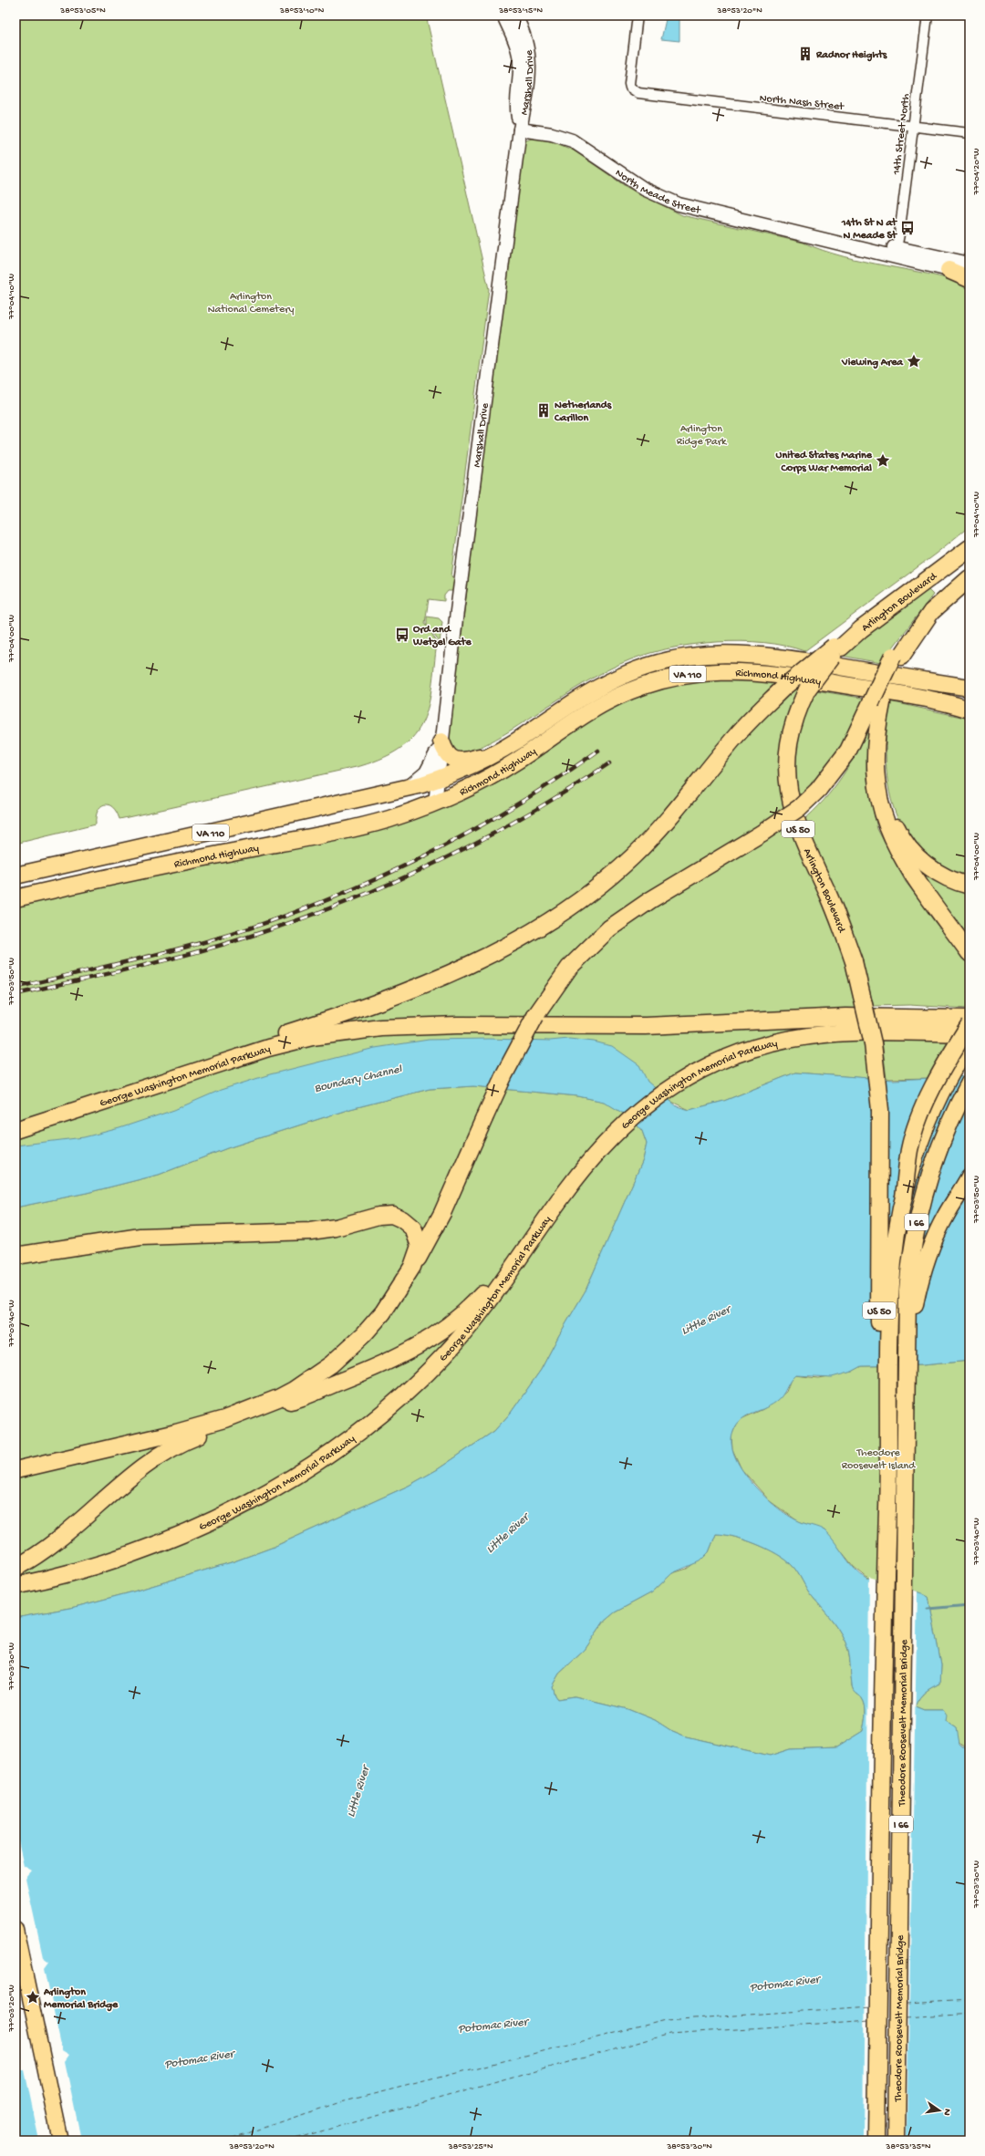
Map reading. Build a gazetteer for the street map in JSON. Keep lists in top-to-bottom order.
{
  "streets": {
    "highway": [
      "Arlington Boulevard",
      "VA 110",
      "Richmond Highway",
      "US 50",
      "George Washington Memorial Parkway",
      "I 66",
      "Theodore Roosevelt Memorial Bridge"
    ],
    "street": [
      "Marshall Drive",
      "North Nash Street",
      "14th Street North",
      "North Meade Street"
    ]
  },
  "crossings": [
    ["Marshall Drive", "North Meade Street"],
    ["Marshall Drive", "Richmond Highway"],
    ["North Nash Street", "14th Street North"],
    ["14th Street North", "North Meade Street"],
    ["Arlington Boulevard", "Theodore Roosevelt Memorial Bridge"]
  ],
  "water": ["Boundary Channel", "Little River", "Potomac River"],
  "parks": ["Arlington National Cemetery", "Arlington Ridge Park", "Theodore Roosevelt Island"],
  "places": {
    "building": ["Radnor Heights", "Netherlands Carillon"],
    "bus stop": ["14th St N at N Meade St", "Ord and Wetzel Gate"],
    "place": ["Viewing Area", "United States Marine Corps War Memorial", "Arlington Memorial Bridge"]
  },
  "north": "right",
  "coordinates": [
    "38°53'05\"N",
    "38°53'10\"N",
    "38°53'15\"N",
    "38°53'20\"N",
    "77°04'20\"W",
    "77°04'10\"W",
    "77°04'00\"W",
    "77°03'50\"W",
    "77°03'40\"W",
    "77°03'30\"W",
    "77°03'20\"W",
    "38°53'25\"N",
    "38°53'30\"N",
    "38°53'35\"N"
  ]
}
